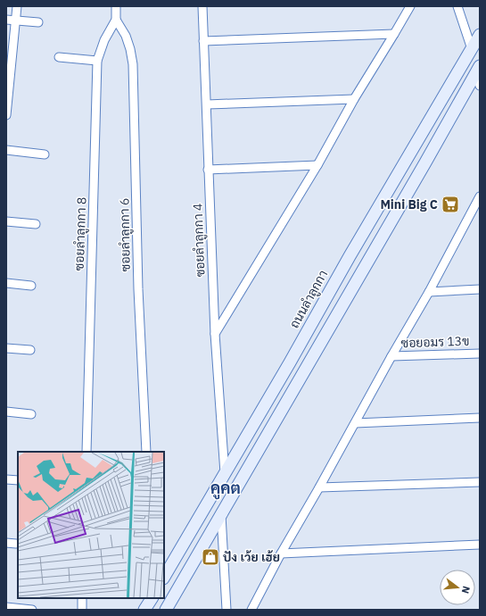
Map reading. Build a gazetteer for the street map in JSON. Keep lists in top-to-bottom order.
{
  "streets": {
    "main road": ["ถนนลำลูกกา"],
    "street": [
      "ซอยลำลูกกา 8",
      "ซอยลำลูกกา 6",
      "ซอยลำลูกกา 4",
      "ซอยอมร 13ข"
    ]
  },
  "crossings": [
    ["ซอยลำลูกกา 8", "ซอยลำลูกกา 6"],
    ["ซอยลำลูกกา 4", "ถนนลำลูกกา"]
  ],
  "districts": ["คูคต"],
  "places": {
    "supermarket": ["Mini Big C"],
    "shop": ["ปัง เว้ย เฮ้ย"]
  },
  "north": "right"
}
